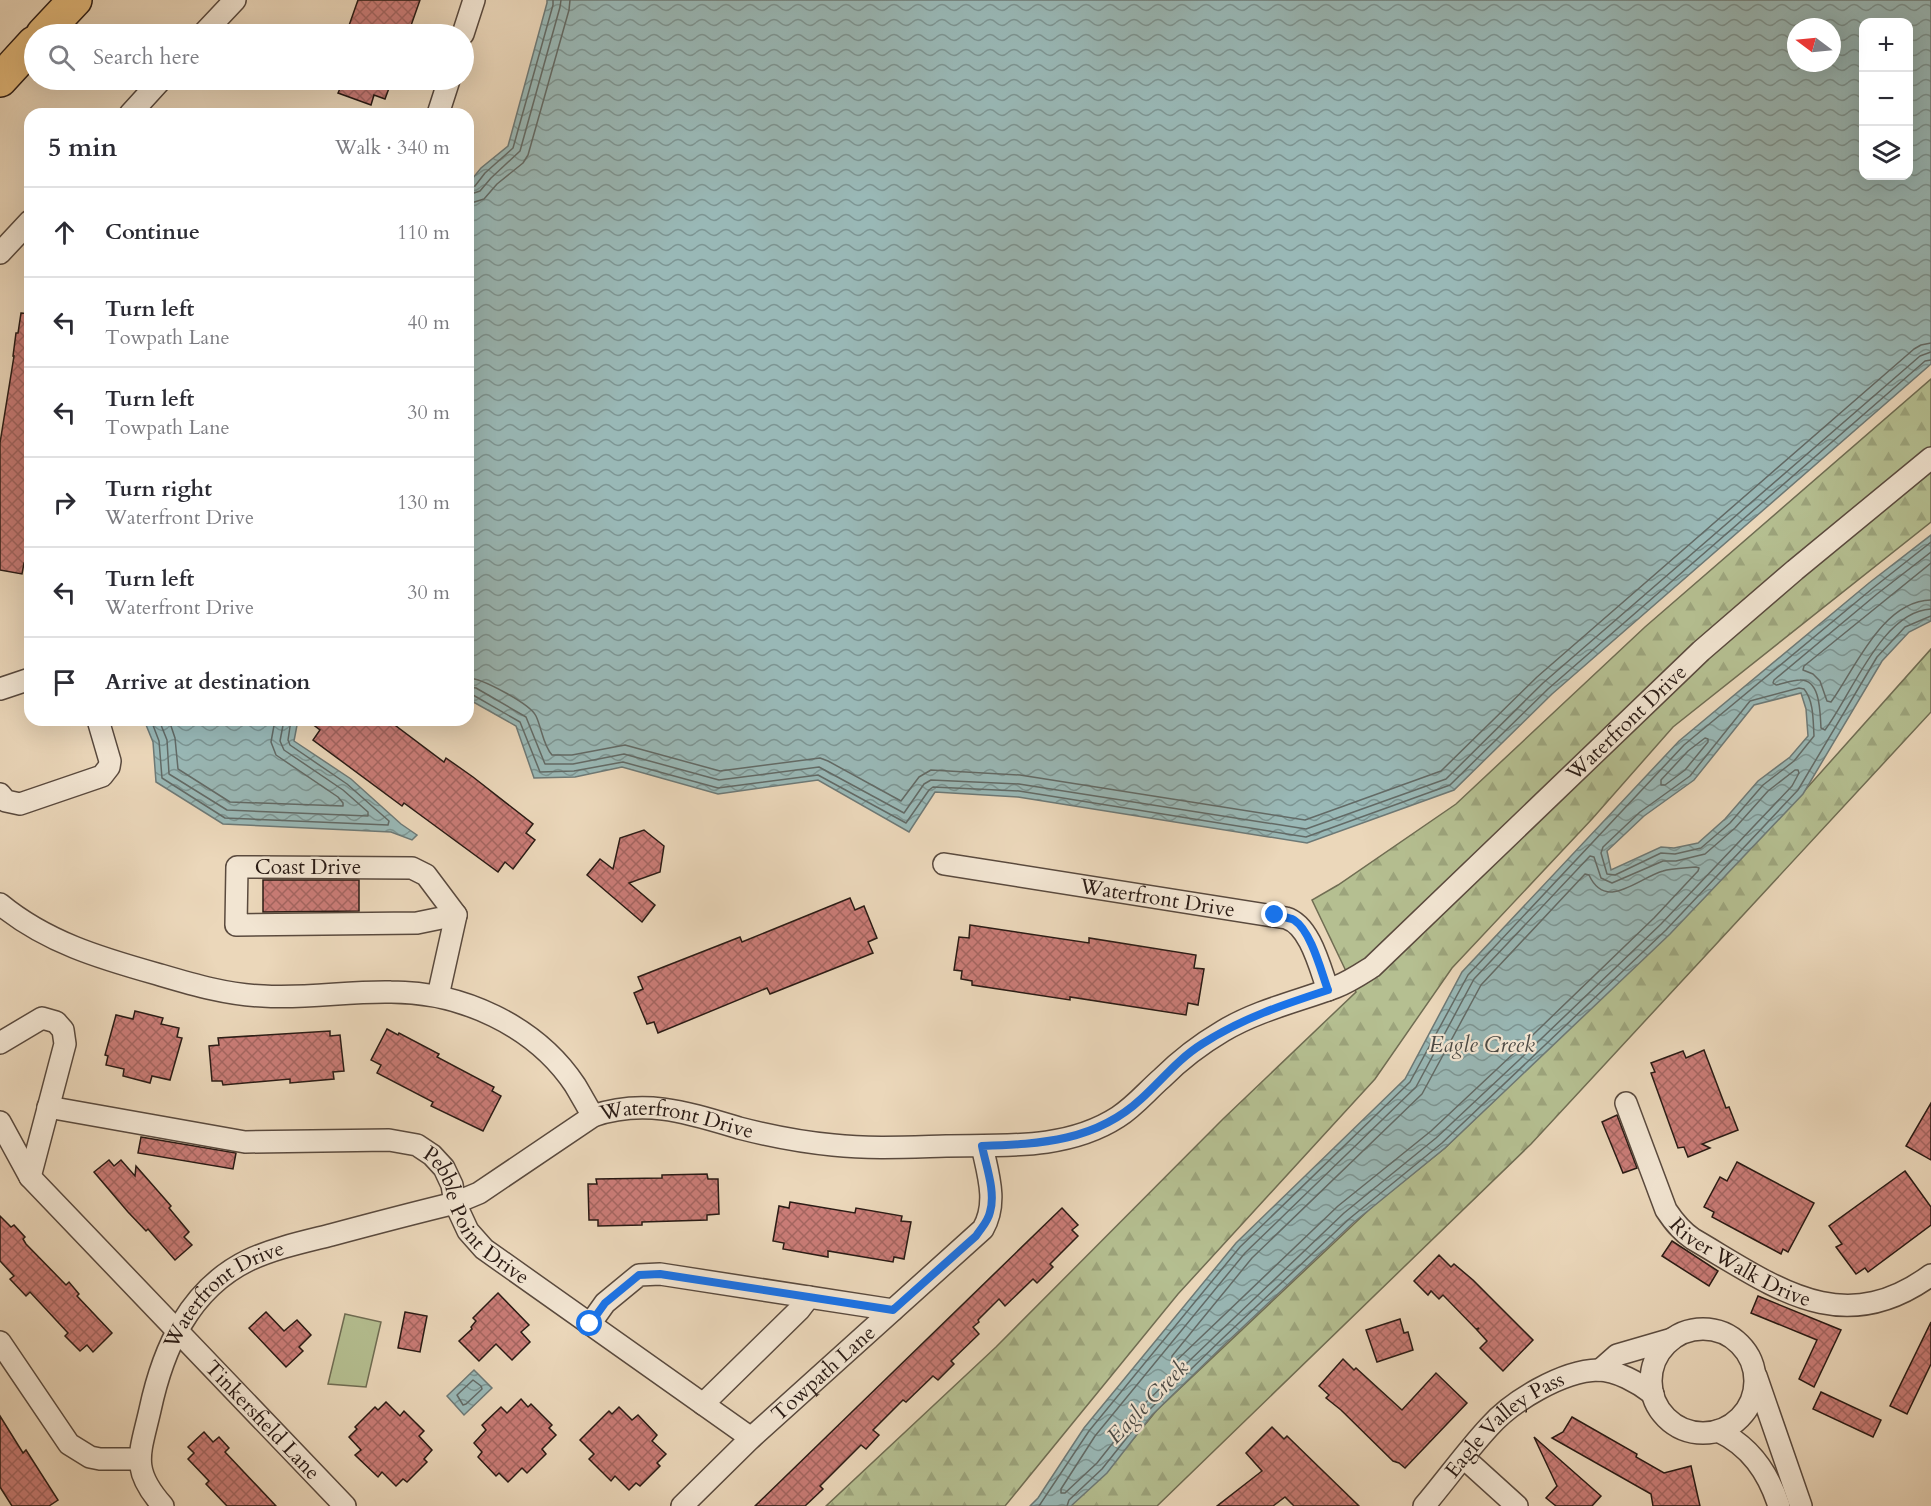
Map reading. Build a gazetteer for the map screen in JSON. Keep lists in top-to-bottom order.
{
  "streets": {
    "street": [
      "Waterfront Drive",
      "Coast Drive",
      "Pebble Point Drive",
      "River Walk Drive",
      "Towpath Lane",
      "Tinkersfield Lane",
      "Eagle Valley Pass"
    ]
  },
  "crossings": [
    ["Waterfront Drive", "Pebble Point Drive"],
    ["Waterfront Drive", "Towpath Lane"],
    ["Waterfront Drive", "Tinkersfield Lane"],
    ["Pebble Point Drive", "Towpath Lane"]
  ],
  "water": ["Eagle Creek"],
  "north": "left",
  "page": {
    "map_buttons": ["+", "−"],
    "search": "Search here",
    "heading": ["5 min", "Walk · 340 m"],
    "list": [
      ["Continue", "110 m"],
      ["Turn left", "Towpath Lane", "40 m"],
      ["Turn left", "Towpath Lane", "30 m"],
      ["Turn right", "Waterfront Drive", "130 m"],
      ["Turn left", "Waterfront Drive", "30 m"],
      "Arrive at destination"
    ]
  }
}
